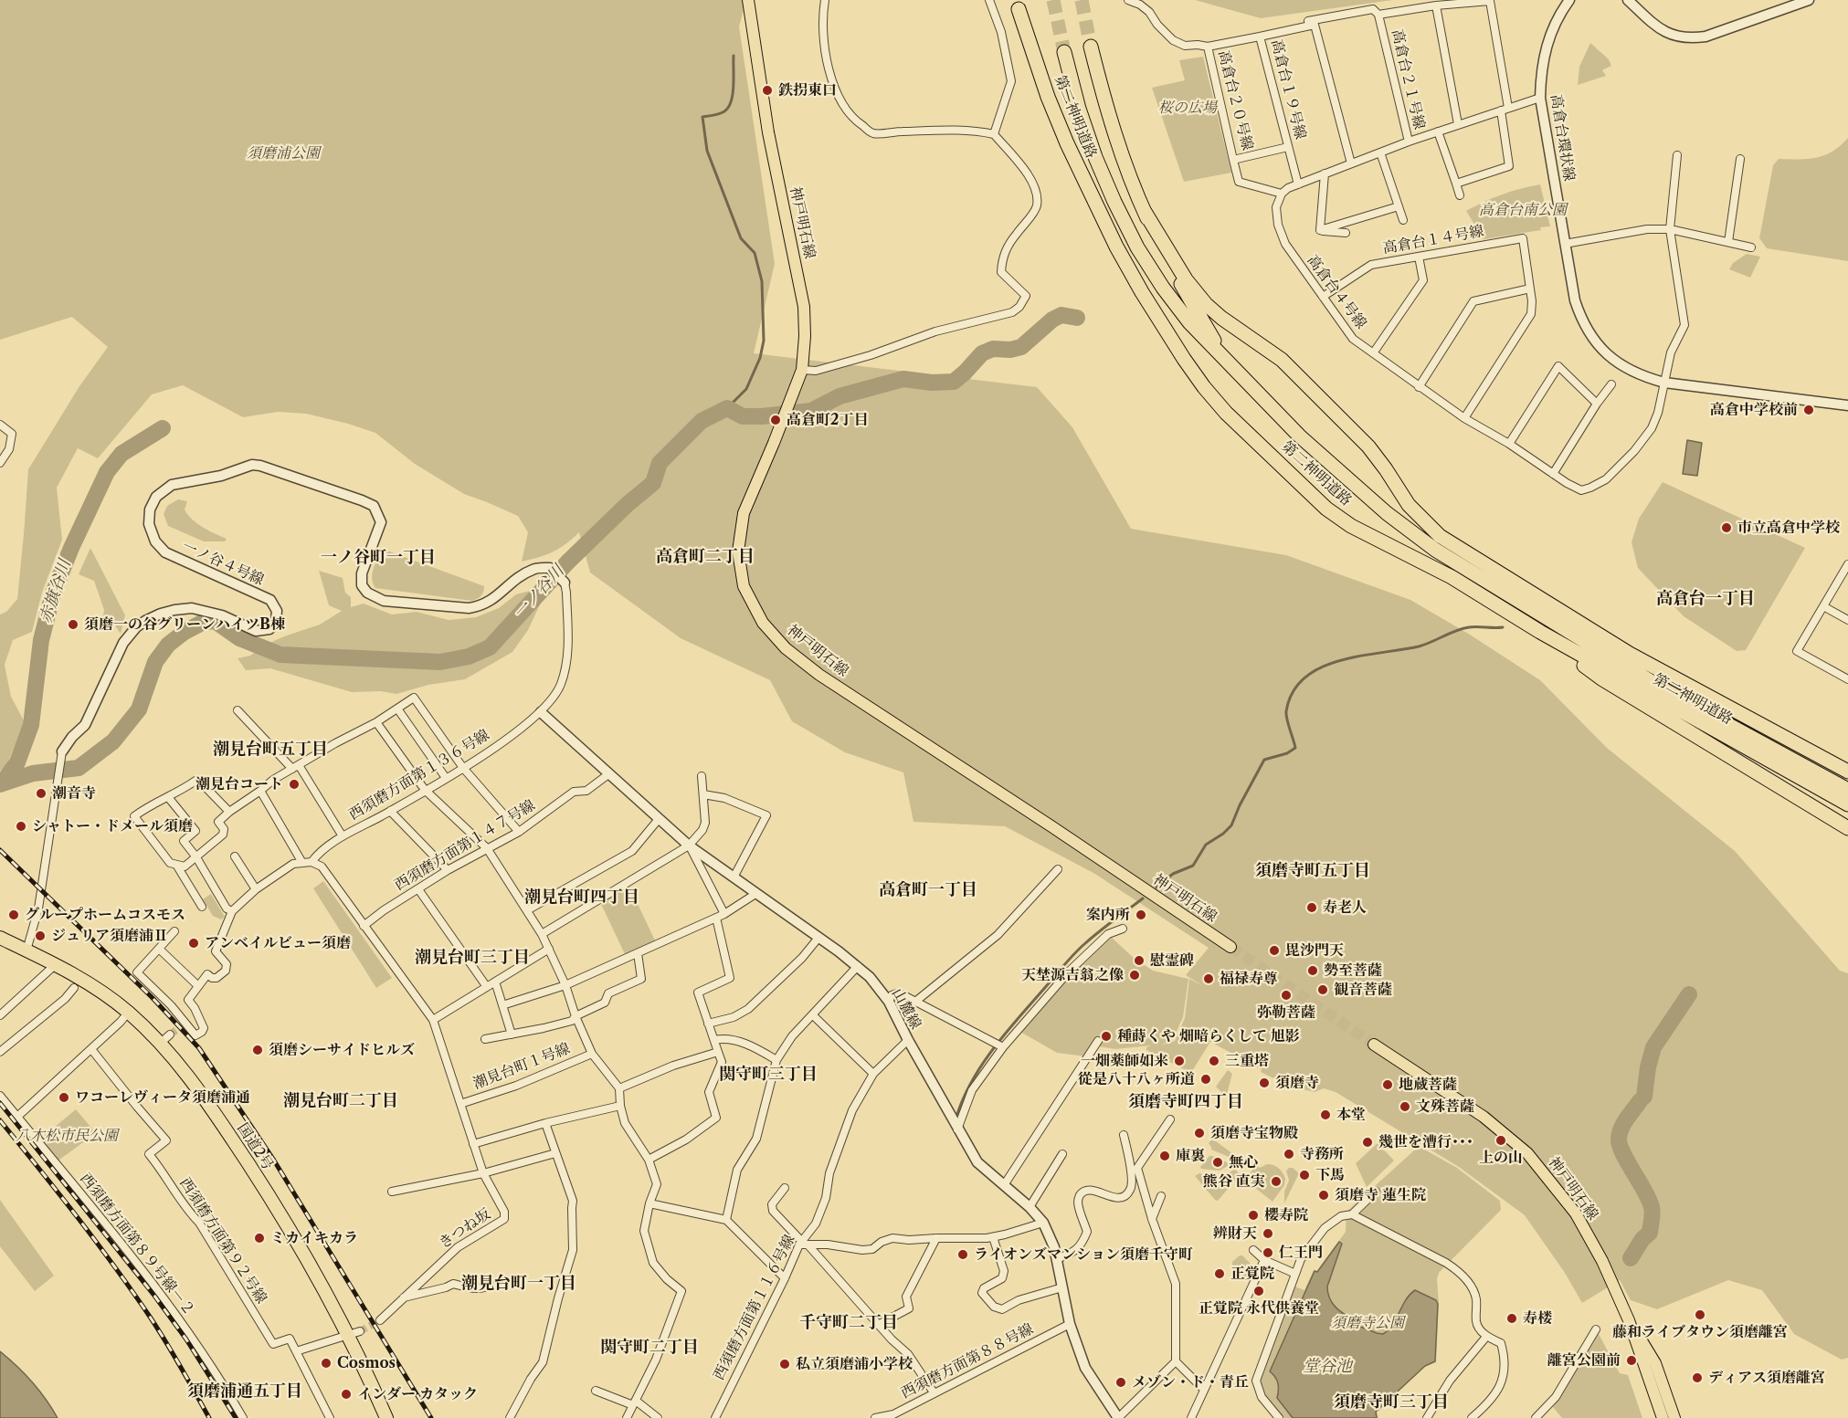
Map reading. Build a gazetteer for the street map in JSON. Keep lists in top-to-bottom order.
{
  "streets": {
    "highway": ["第二神明道路", "国道2号"],
    "main road": ["神戸明石線"],
    "street": [
      "高倉台２１号線",
      "高倉台１９号線",
      "高倉台２０号線",
      "高倉台環状線",
      "高倉台１４号線",
      "高倉台４号線",
      "一ノ谷４号線",
      "西須磨方面第１３６号線",
      "西須磨方面第１４７号線",
      "山麓線",
      "潮見台町１号線",
      "きつね坂",
      "西須磨方面第９２号線",
      "西須磨方面第８９号線－２",
      "西須磨方面第１１６号線",
      "西須磨方面第８８号線"
    ]
  },
  "crossings": [
    ["高倉台１９号線", "高倉台２０号線"],
    ["高倉台環状線", "高倉台４号線"],
    ["高倉台１４号線", "高倉台４号線"],
    ["一ノ谷４号線", "西須磨方面第１３６号線"],
    ["西須磨方面第１３６号線", "山麓線"],
    ["西須磨方面第１４７号線", "山麓線"],
    ["山麓線", "西須磨方面第１１６号線"],
    ["山麓線", "西須磨方面第８８号線"]
  ],
  "districts": [
    "高倉町二丁目",
    "一ノ谷町一丁目",
    "高倉台一丁目",
    "潮見台町五丁目",
    "須磨寺町五丁目",
    "高倉町一丁目",
    "潮見台町四丁目",
    "潮見台町三丁目",
    "関守町三丁目",
    "潮見台町二丁目",
    "須磨寺町四丁目",
    "潮見台町一丁目",
    "千守町二丁目",
    "関守町二丁目",
    "須磨浦通五丁目",
    "須磨寺町三丁目"
  ],
  "water": ["赤旗谷川", "一ノ谷川", "堂谷池"],
  "parks": [
    "桜の広場",
    "須磨浦公園",
    "高倉台南公園",
    "八木松市民公園",
    "須磨寺公園"
  ],
  "places": [
    "鉄拐東口",
    "高倉中学校前",
    "高倉町2丁目",
    "市立高倉中学校",
    "須磨一の谷グリーンハイツB棟",
    "潮見台コート",
    "潮音寺",
    "シャトー・ドメール須磨",
    "寿老人",
    "グループホームコスモス",
    "案内所",
    "ジュリア須磨浦Ⅱ",
    "アンベイルビュー須磨",
    "毘沙門天",
    "慰霊碑",
    "勢至菩薩",
    "天埜源吉翁之像",
    "福禄寿尊",
    "観音菩薩",
    "弥勒菩薩",
    "種蒔くや 畑暗らくして 旭影",
    "須磨シーサイドヒルズ",
    "一畑薬師如来",
    "三重塔",
    "從是八十八ヶ所道",
    "須磨寺",
    "地蔵菩薩",
    "ワコーレヴィータ須磨浦通",
    "文殊菩薩",
    "本堂",
    "須磨寺宝物殿",
    "上の山",
    "幾世を漕行･･･",
    "寺務所",
    "庫裏",
    "無心",
    "下馬",
    "熊谷 直実",
    "須磨寺 蓮生院",
    "櫻寿院",
    "辨財天",
    "ミカイキカラ",
    "仁王門",
    "ライオンズマンション須磨千守町",
    "正覚院",
    "正覚院 永代供養堂",
    "藤和ライブタウン須磨離宮",
    "寿楼",
    "離宮公園前",
    "Cosmos",
    "私立須磨浦小学校",
    "ディアス須磨離宮",
    "メゾン・ド・青丘",
    "インダー カタック"
  ]
}
